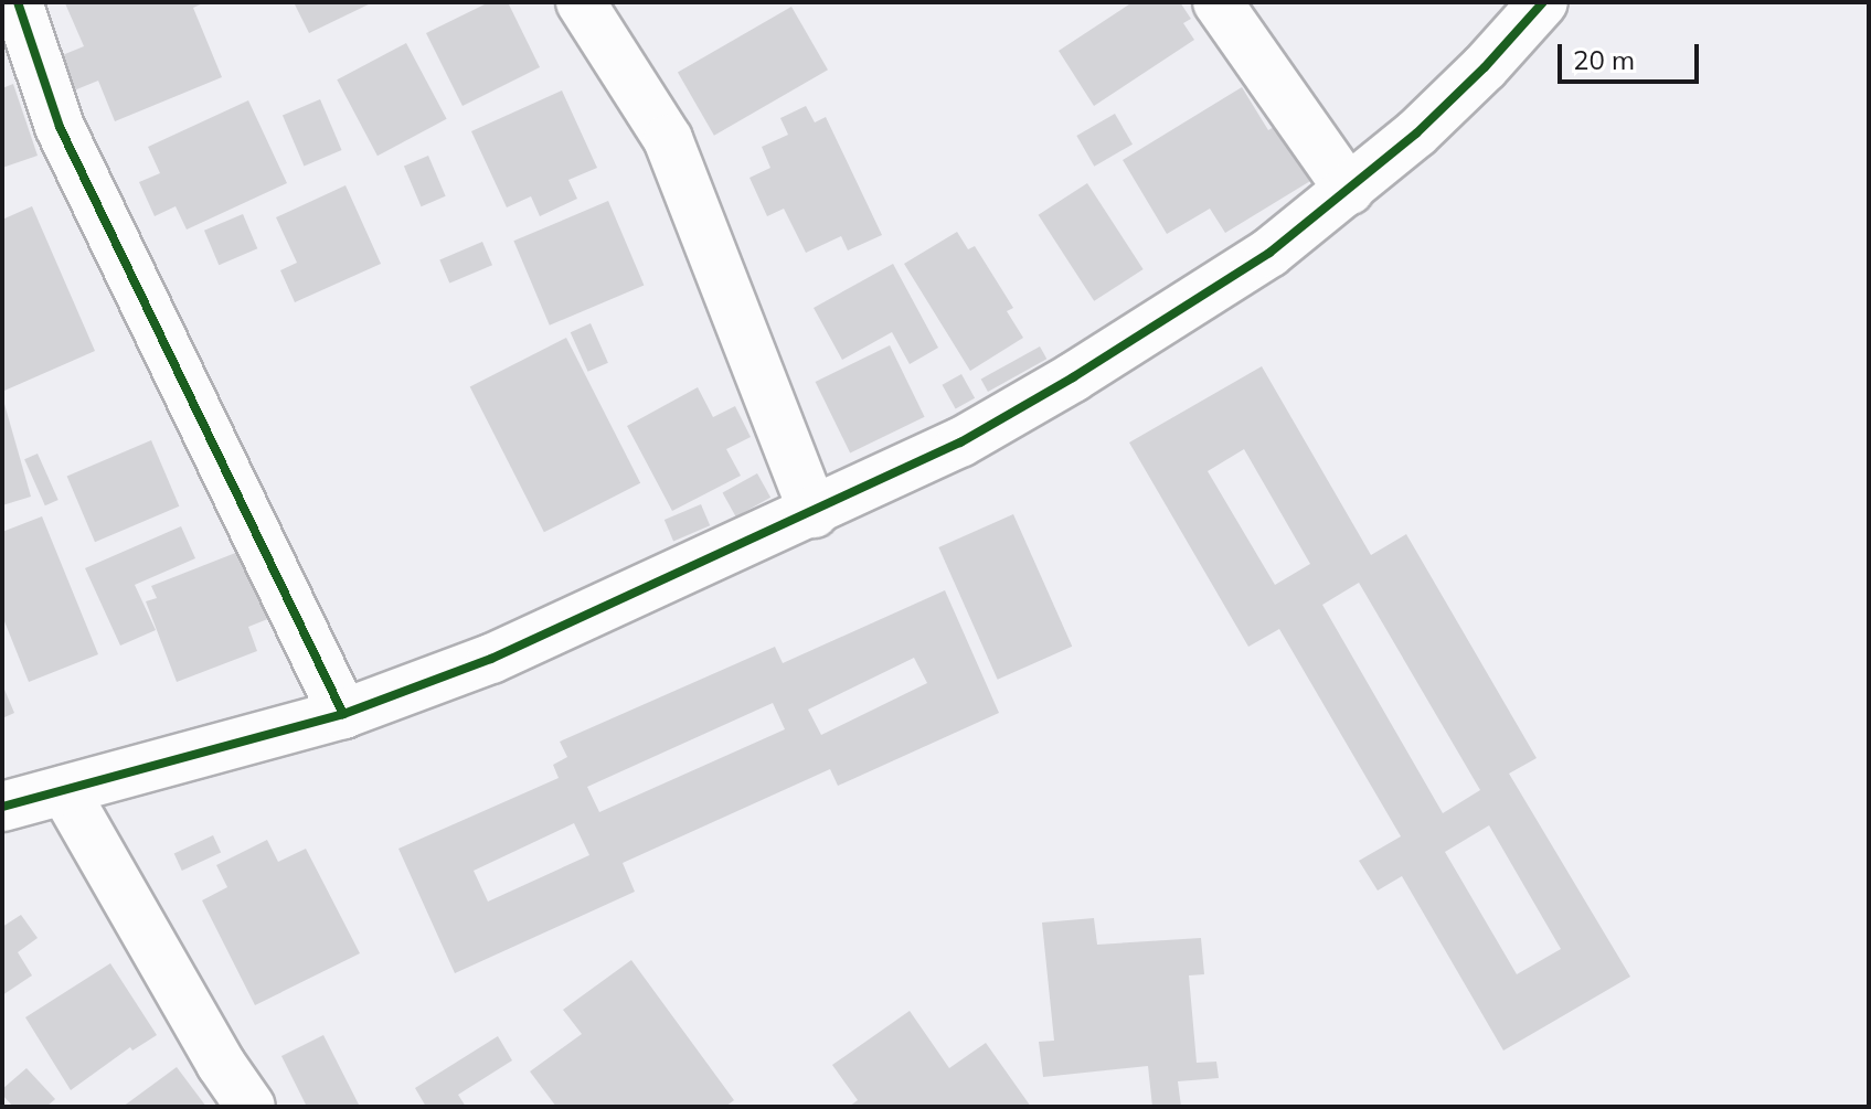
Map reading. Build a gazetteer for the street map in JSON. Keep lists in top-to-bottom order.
{
  "scale_bar": "20 m"
}
